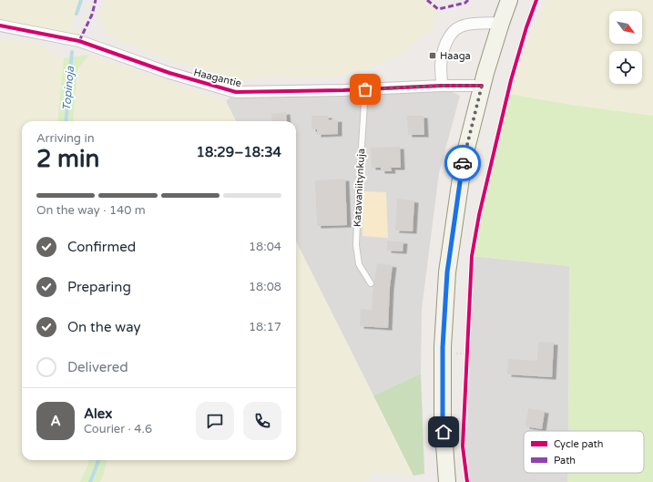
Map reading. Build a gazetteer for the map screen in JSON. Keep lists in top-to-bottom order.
{
  "streets": {
    "street": ["Haagantie"],
    "lane": ["Katavaniitynkuja"]
  },
  "crossings": [
    ["Haagantie", "Katavaniitynkuja"]
  ],
  "water": ["Topinoja"],
  "places": {
    "transit": ["Haaga"]
  },
  "legend": ["Cycle path", "Path"],
  "north": "bottom right",
  "page": {
    "heading": ["2 min", "Arriving in", "18:29–18:34"],
    "panel": ["Alex", "Courier · 4.6"],
    "bar": "On the way · 140 m",
    "list": [
      ["Confirmed", "18:04"],
      ["Preparing", "18:08"],
      ["On the way", "18:17"],
      "Delivered"
    ],
    "round": "A"
  }
}
